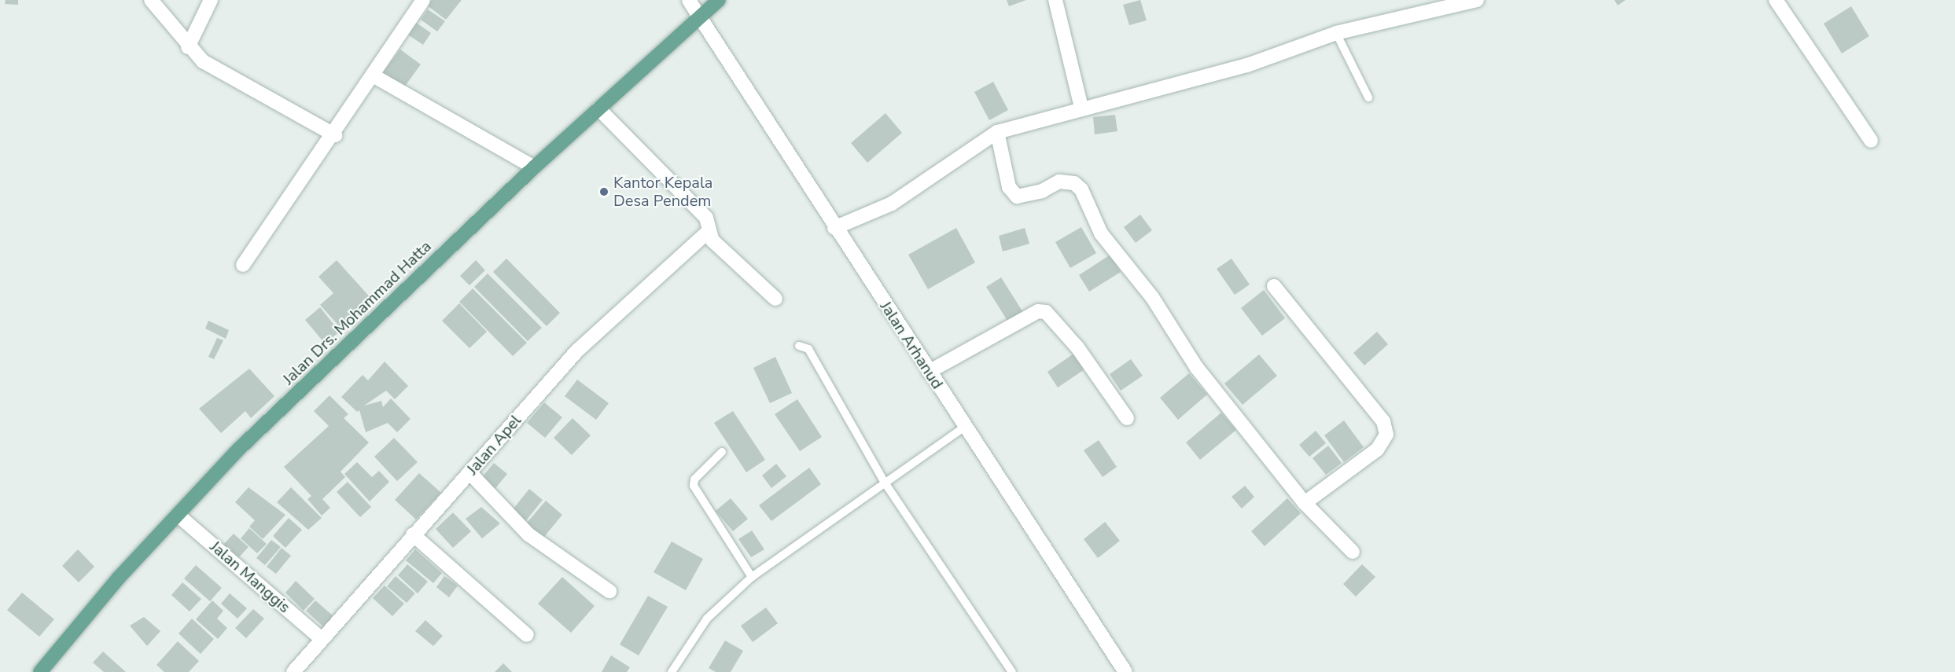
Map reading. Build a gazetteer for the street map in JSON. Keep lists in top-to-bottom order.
{
  "streets": {
    "main road": ["Jalan Drs. Mohammad Hatta"],
    "street": ["Jalan Arhanud", "Jalan Apel", "Jalan Manggis"]
  },
  "crossings": [
    ["Jalan Drs. Mohammad Hatta", "Jalan Arhanud"],
    ["Jalan Drs. Mohammad Hatta", "Jalan Manggis"],
    ["Jalan Apel", "Jalan Manggis"]
  ],
  "places": ["Kantor Kepala Desa Pendem"]
}
